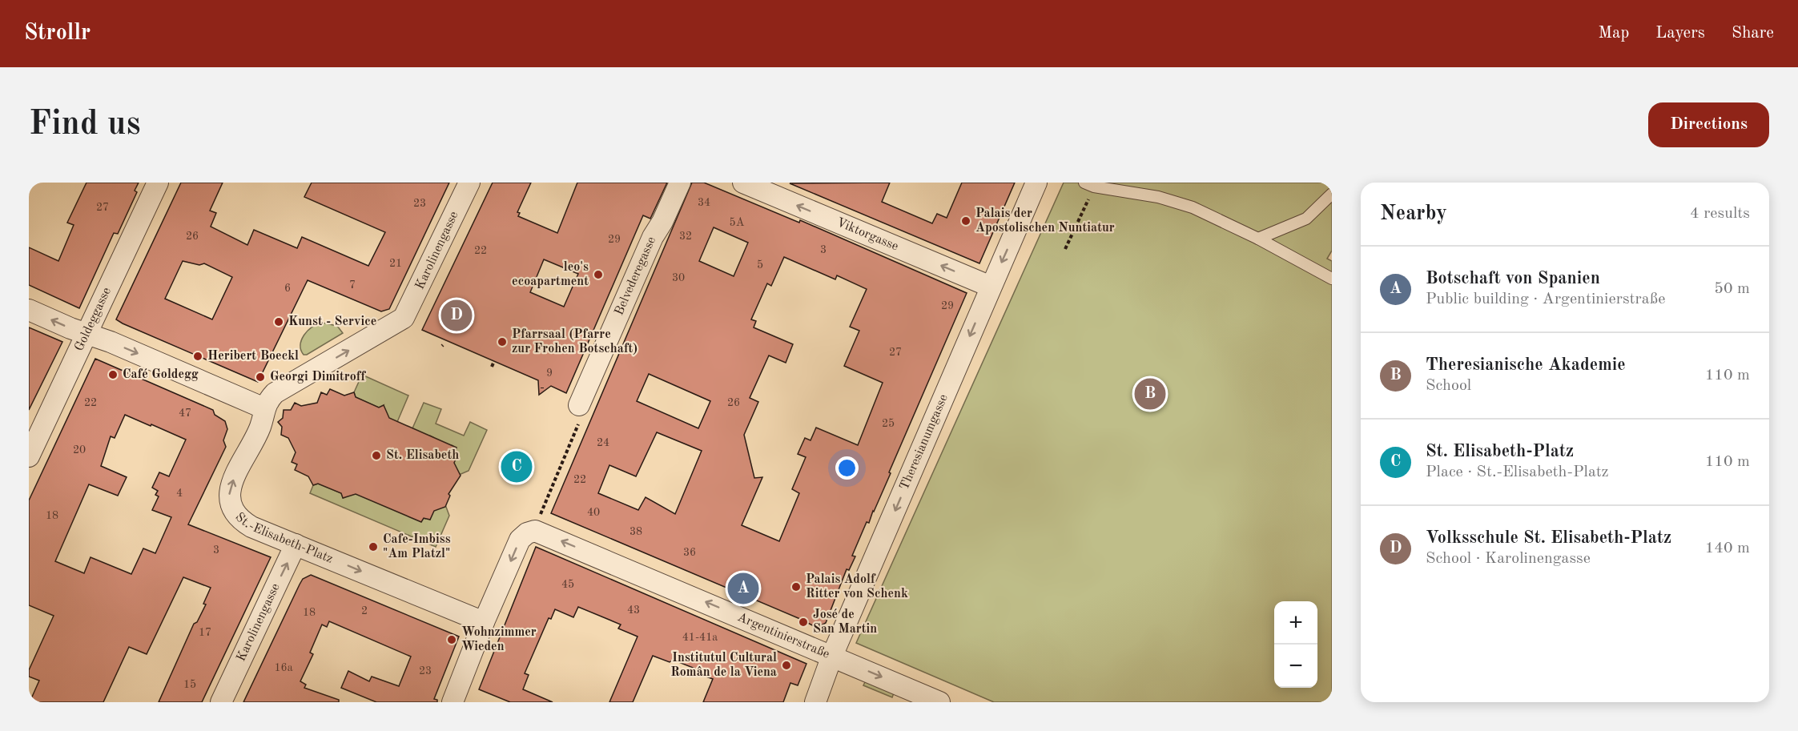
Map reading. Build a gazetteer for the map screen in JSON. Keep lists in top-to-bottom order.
{
  "streets": {
    "street": [
      "Viktorgasse",
      "Karolinengasse",
      "Belvederegasse",
      "Goldeggasse",
      "Theresianumgasse",
      "St.-Elisabeth-Platz",
      "Argentinierstraße"
    ]
  },
  "crossings": [
    ["Viktorgasse", "Theresianumgasse"],
    ["Karolinengasse", "St.-Elisabeth-Platz"],
    ["Theresianumgasse", "Argentinierstraße"]
  ],
  "one_way": ["Viktorgasse", "Karolinengasse", "Theresianumgasse"],
  "places": [
    "Palais der Apostolischen Nuntiatur",
    "leo's ecoapartment",
    "Kunst - Service",
    "Pfarrsaal (Pfarre zur Frohen Botschaft)",
    "Heribert Boeckl",
    "Café Goldegg",
    "Georgi Dimitroff",
    "St. Elisabeth",
    "Cafe-Imbiss \"Am Platzl\"",
    "Palais Adolf Ritter von Schenk",
    "José de San Martin",
    "Wohnzimmer Wieden",
    "Institutul Cultural Român de la Viena"
  ],
  "house_numbers": [
    "34",
    "23",
    "27",
    "5A",
    "26",
    "32",
    "29",
    "3",
    "22",
    "21",
    "5",
    "30",
    "7",
    "6",
    "29",
    "27",
    "9",
    "22",
    "26",
    "47",
    "25",
    "24",
    "20",
    "22",
    "4",
    "40",
    "18",
    "38",
    "3",
    "36",
    "45",
    "43",
    "2",
    "18",
    "17",
    "41-41a",
    "16a",
    "23",
    "15"
  ],
  "page": {
    "header": "Strollr",
    "nav": ["Map", "Layers", "Share"],
    "buttons": "Directions",
    "title": "Find us",
    "heading": ["Nearby", "4 results"],
    "list": [
      {
        "mark": "A",
        "name": "Botschaft von Spanien",
        "note": "Public building · Argentinierstraße",
        "value": "50 m"
      },
      {
        "mark": "B",
        "name": "Theresianische Akademie",
        "note": "School",
        "value": "110 m"
      },
      {
        "mark": "C",
        "name": "St. Elisabeth-Platz",
        "note": "Place · St.-Elisabeth-Platz",
        "value": "110 m"
      },
      {
        "mark": "D",
        "name": "Volksschule St. Elisabeth-Platz",
        "note": "School · Karolinengasse",
        "value": "140 m"
      }
    ],
    "pins": [
      "D",
      "B",
      "C",
      "A"
    ],
    "map_buttons": ["+", "−"]
  }
}
